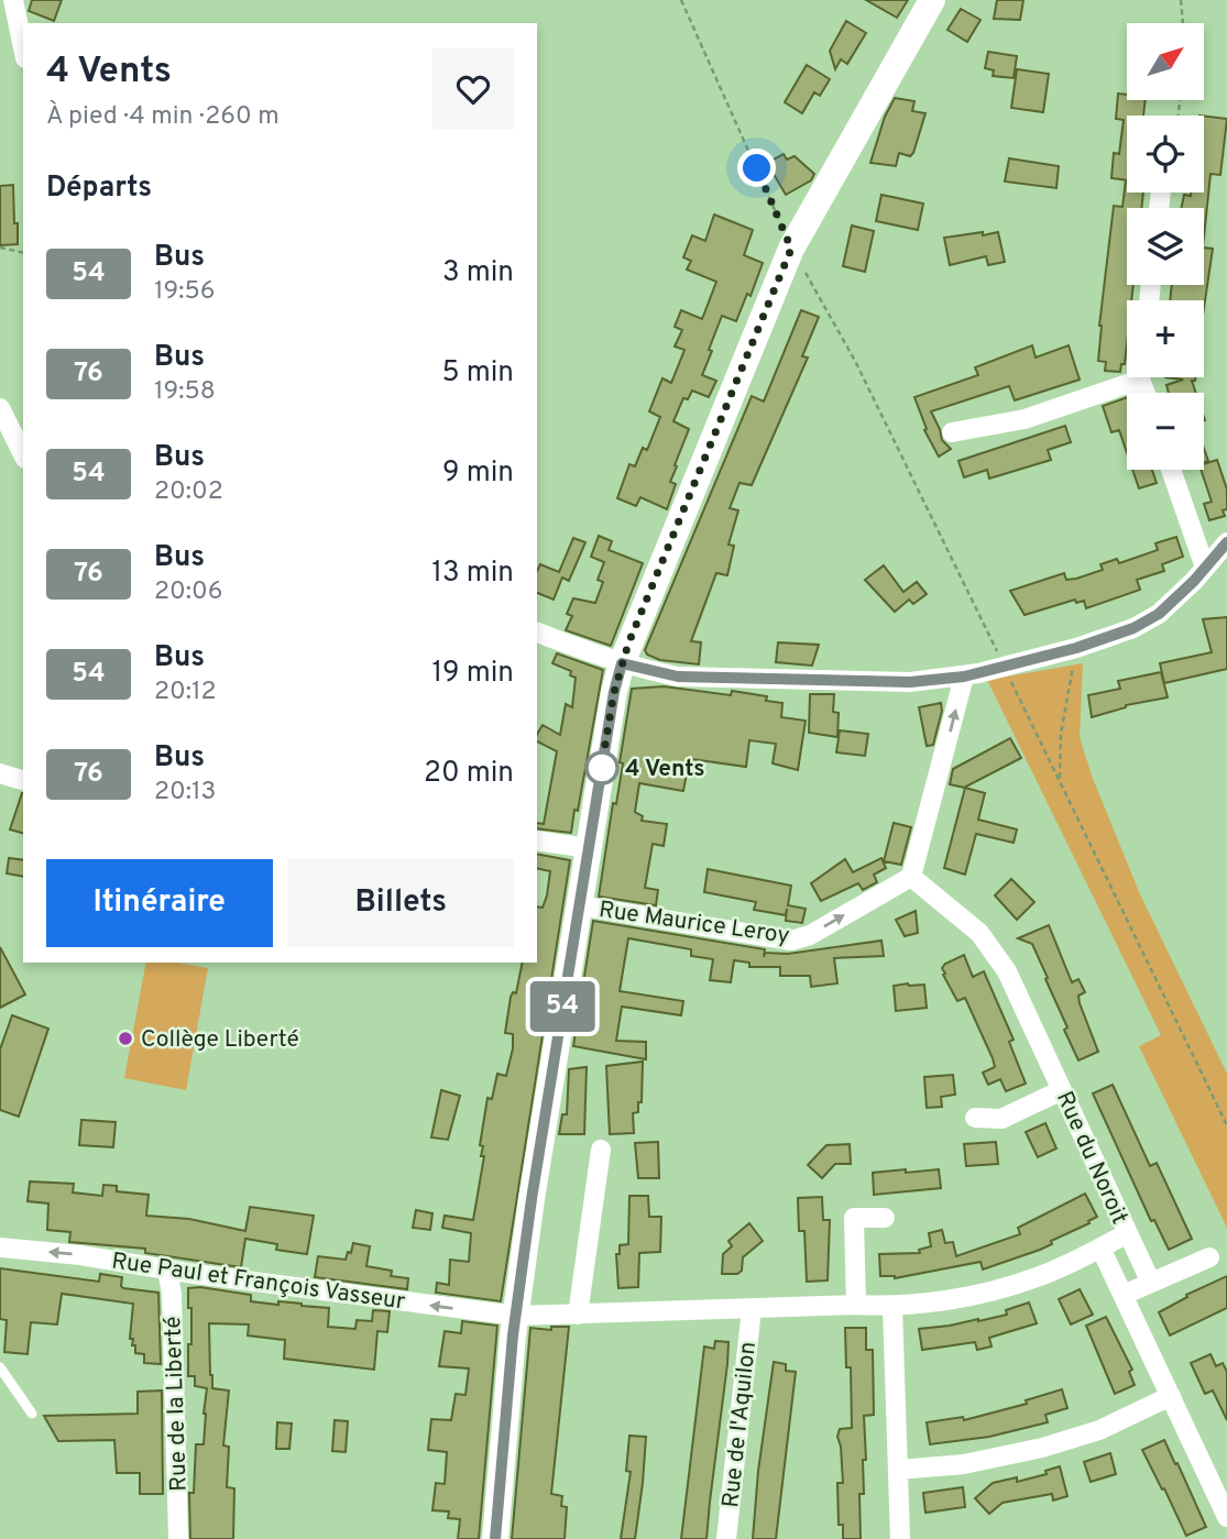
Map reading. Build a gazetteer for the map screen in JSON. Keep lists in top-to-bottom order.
{
  "streets": {
    "street": [
      "Rue Maurice Leroy",
      "Rue du Noroit",
      "Rue Paul et François Vasseur",
      "Rue de la Liberté",
      "Rue de l'Aquilon"
    ]
  },
  "crossings": [
    ["Rue Maurice Leroy", "Rue du Noroit"],
    ["Rue du Noroit", "Rue Paul et François Vasseur"],
    ["Rue du Noroit", "Rue de l'Aquilon"],
    ["Rue Paul et François Vasseur", "Rue de la Liberté"]
  ],
  "one_way": ["Rue Maurice Leroy", "Rue Paul et François Vasseur"],
  "places": ["4 Vents", "Collège Liberté"],
  "lines": ["bus line 54"],
  "north": "top right",
  "page": {
    "on_map": "54",
    "map_buttons": ["+", "−"],
    "heading": [
      ["4 Vents", "À pied · 4 min · 260 m"],
      "Départs"
    ],
    "list": [
      {
        "mark": "54",
        "name": "Bus",
        "note": "19:56",
        "value": "3 min"
      },
      {
        "mark": "76",
        "name": "Bus",
        "note": "19:58",
        "value": "5 min"
      },
      {
        "mark": "54",
        "name": "Bus",
        "note": "20:02",
        "value": "9 min"
      },
      {
        "mark": "76",
        "name": "Bus",
        "note": "20:06",
        "value": "13 min"
      },
      {
        "mark": "54",
        "name": "Bus",
        "note": "20:12",
        "value": "19 min"
      },
      {
        "mark": "76",
        "name": "Bus",
        "note": "20:13",
        "value": "20 min"
      }
    ],
    "buttons": ["Itinéraire", "Billets"]
  }
}
